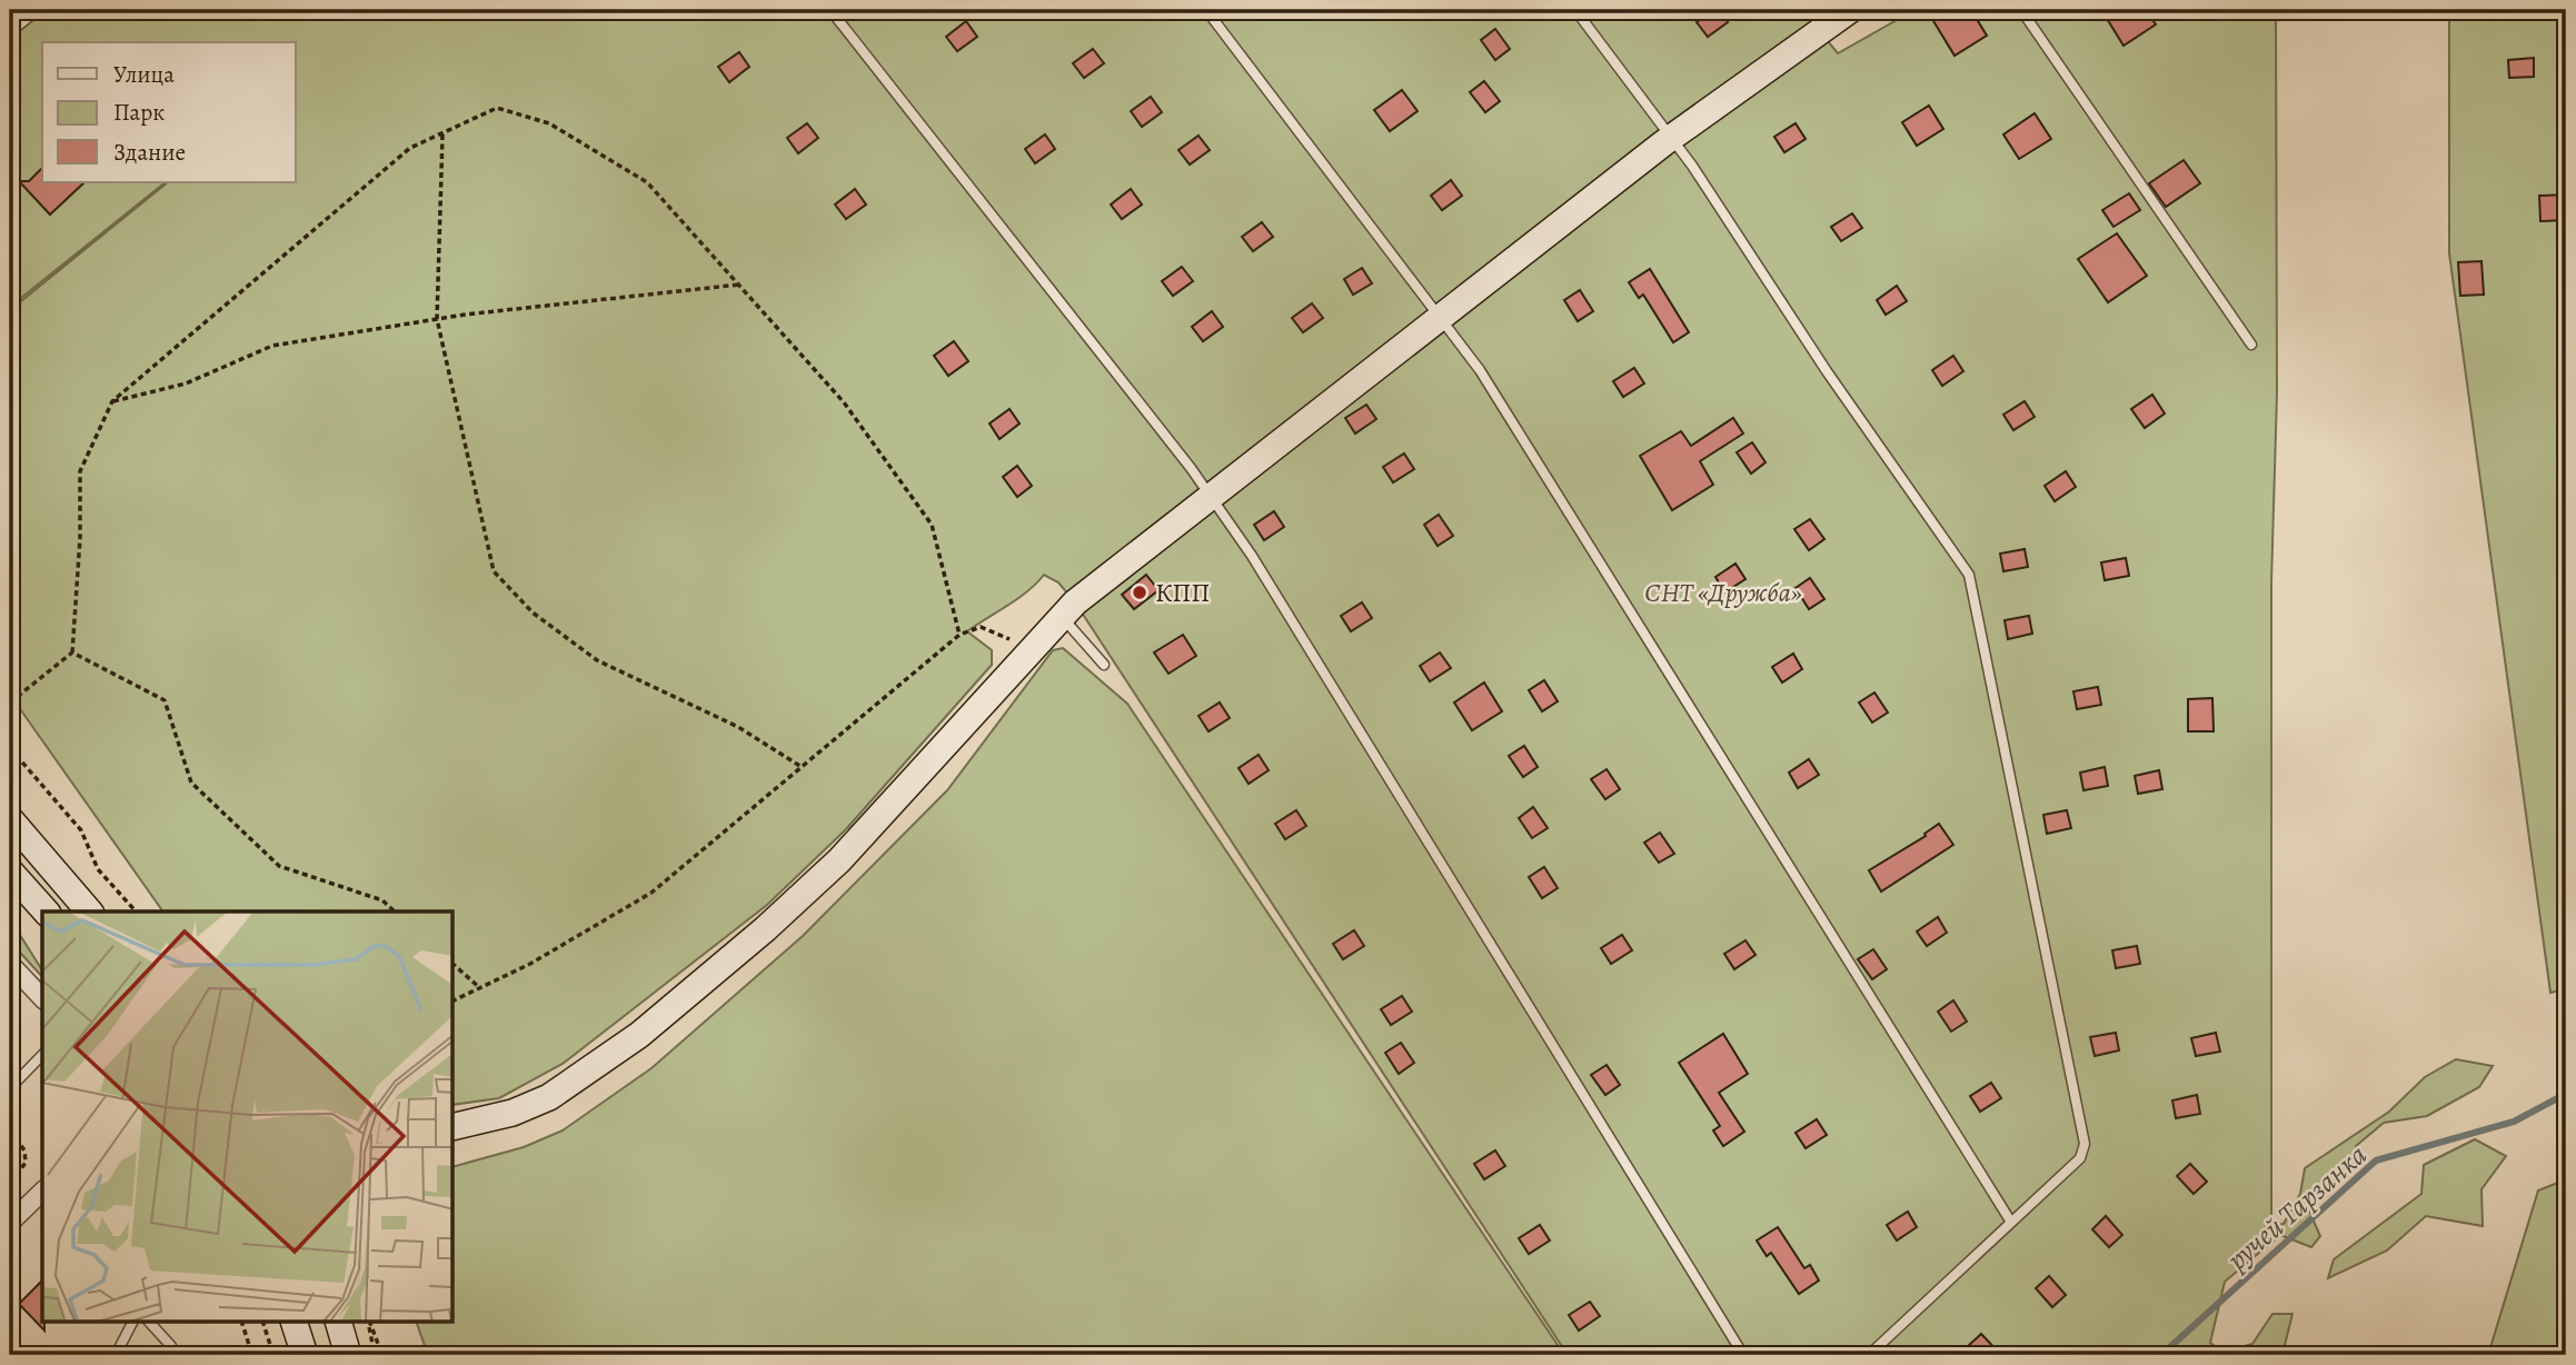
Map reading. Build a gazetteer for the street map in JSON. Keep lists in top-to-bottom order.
{
  "water": ["ручей Тарзанка"],
  "parks": ["СНТ «Дружба»"],
  "places": ["КПП"],
  "legend": ["Улица", "Парк", "Здание"]
}
